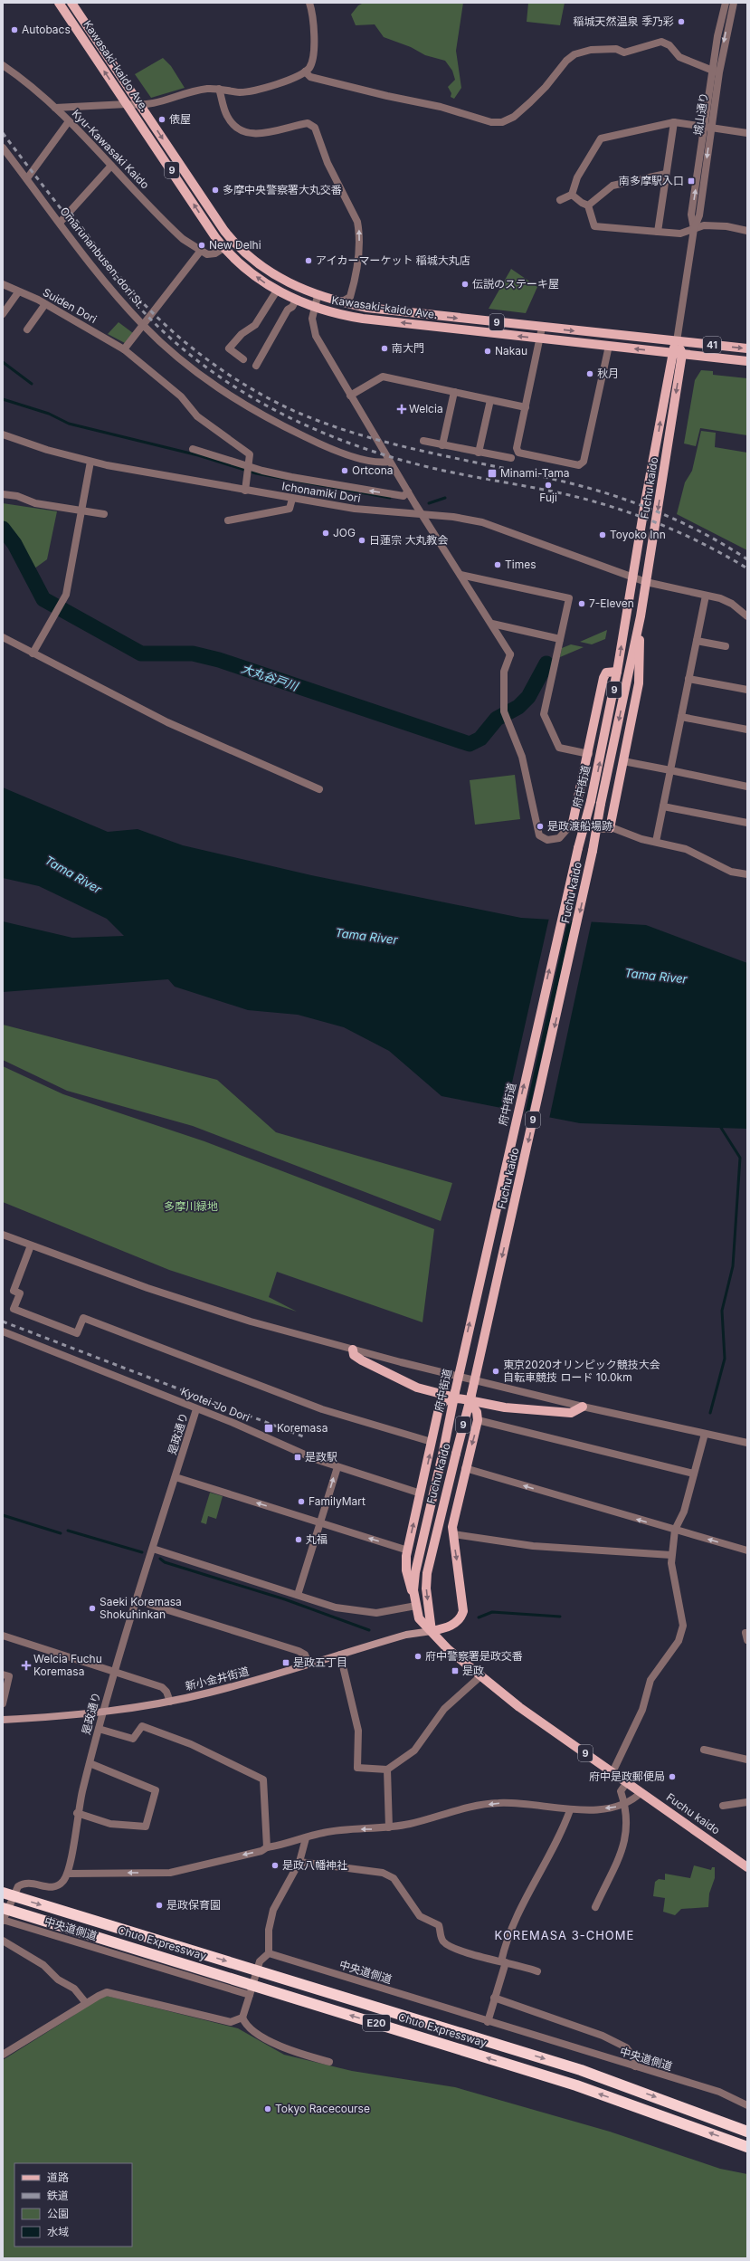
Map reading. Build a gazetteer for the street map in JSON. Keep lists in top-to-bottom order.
{
  "streets": {
    "highway": ["Chuo Expressway", "E20"],
    "main road": [
      "Kawasaki-kaido Ave.",
      "城山通り",
      "9",
      "41",
      "Fuchu kaido",
      "府中街道",
      "新小金井街道"
    ],
    "street": [
      "Kyu-Kawasaki Kaido",
      "Omarunanbusen-dori St.",
      "Suiden Dori",
      "Ichonamiki Dori",
      "Kyotei-Jo Dori",
      "是政通り",
      "中央道側道"
    ]
  },
  "crossings": [
    ["Kawasaki-kaido Ave.", "城山通り"],
    ["Kawasaki-kaido Ave.", "Fuchu kaido"],
    ["城山通り", "Fuchu kaido"],
    ["Fuchu kaido", "Ichonamiki Dori"],
    ["Fuchu kaido", "府中街道"],
    ["Fuchu kaido", "新小金井街道"],
    ["Ichonamiki Dori", "府中街道"],
    ["府中街道", "新小金井街道"],
    ["Kyotei-Jo Dori", "是政通り"],
    ["是政通り", "新小金井街道"]
  ],
  "districts": ["KOREMASA 3-CHOME"],
  "water": ["大丸谷戸川", "Tama River"],
  "parks": ["多摩川緑地"],
  "places": {
    "other": [
      "稲城天然温泉 季乃彩",
      "Autobacs",
      "俵屋",
      "多摩中央警察署大丸交番",
      "New Delhi",
      "アイカーマーケット 稲城大丸店",
      "伝説のステーキ屋",
      "南大門",
      "Nakau",
      "秋月",
      "Ortcona",
      "Fuji",
      "JOG",
      "Toyoko Inn",
      "日蓮宗 大丸教会",
      "Times",
      "7-Eleven",
      "是政渡船場跡",
      "東京2020オリンピック競技大会 自転車競技 ロード 10.0km",
      "FamilyMart",
      "丸福",
      "Saeki Koremasa Shokuhinkan",
      "府中警察署是政交番",
      "府中是政郵便局",
      "是政八幡神社",
      "是政保育園",
      "Tokyo Racecourse"
    ],
    "transit": [
      "南多摩駅入口",
      "Minami-Tama",
      "Koremasa",
      "是政駅",
      "是政五丁目",
      "是政"
    ],
    "health": ["Welcia", "Welcia Fuchu Koremasa"]
  },
  "legend": [
    "道路",
    "鉄道",
    "公園",
    "水域"
  ]
}
